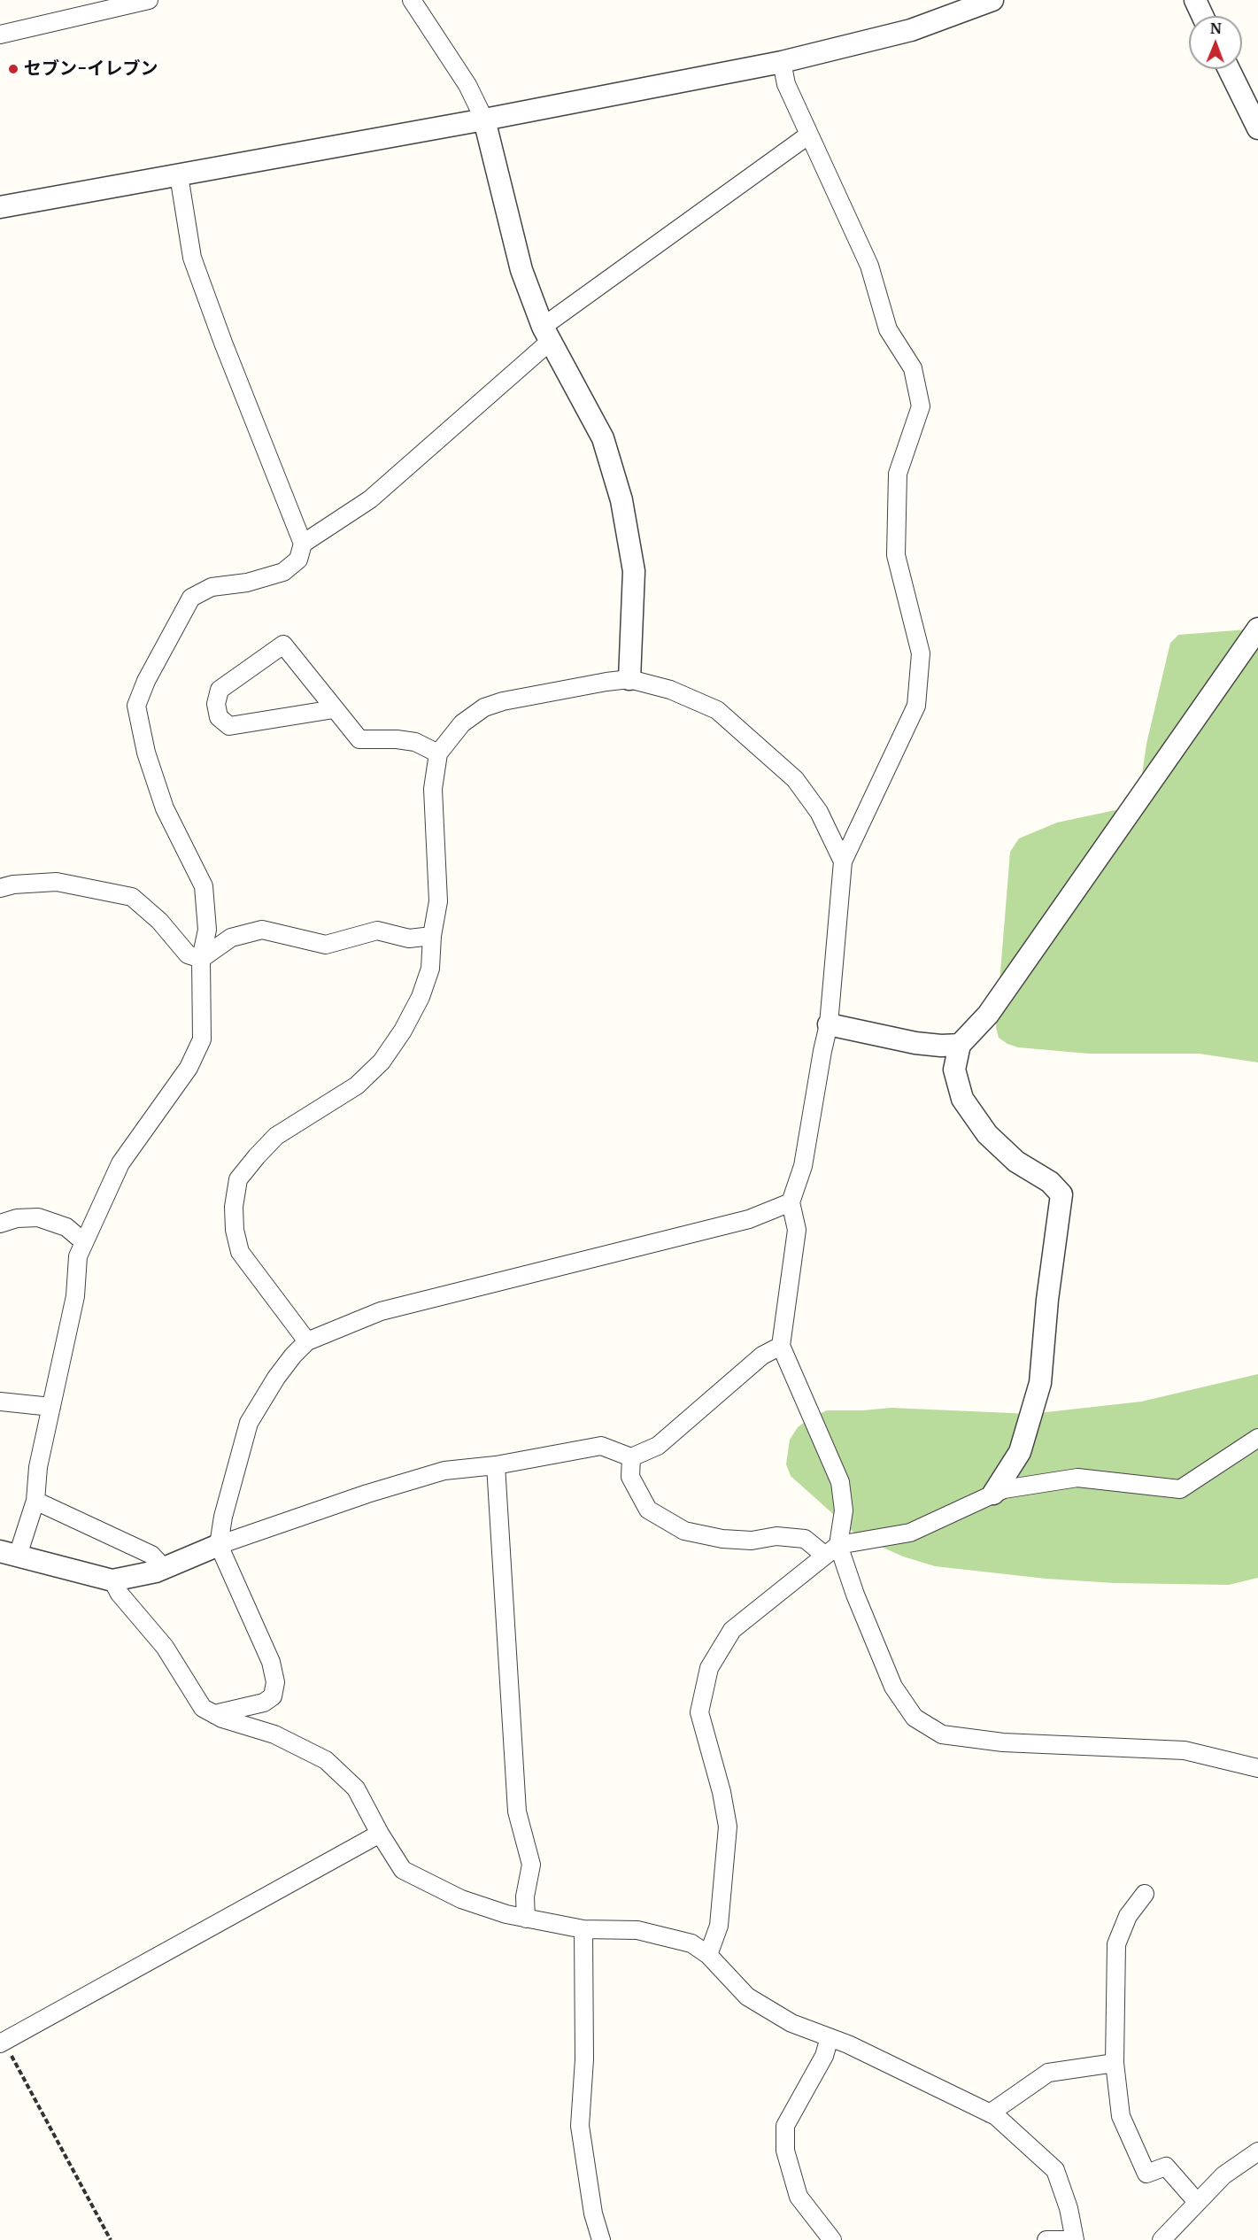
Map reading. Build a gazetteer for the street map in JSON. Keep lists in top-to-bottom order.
{
  "places": ["セブン-イレブン"],
  "north": "top"
}
